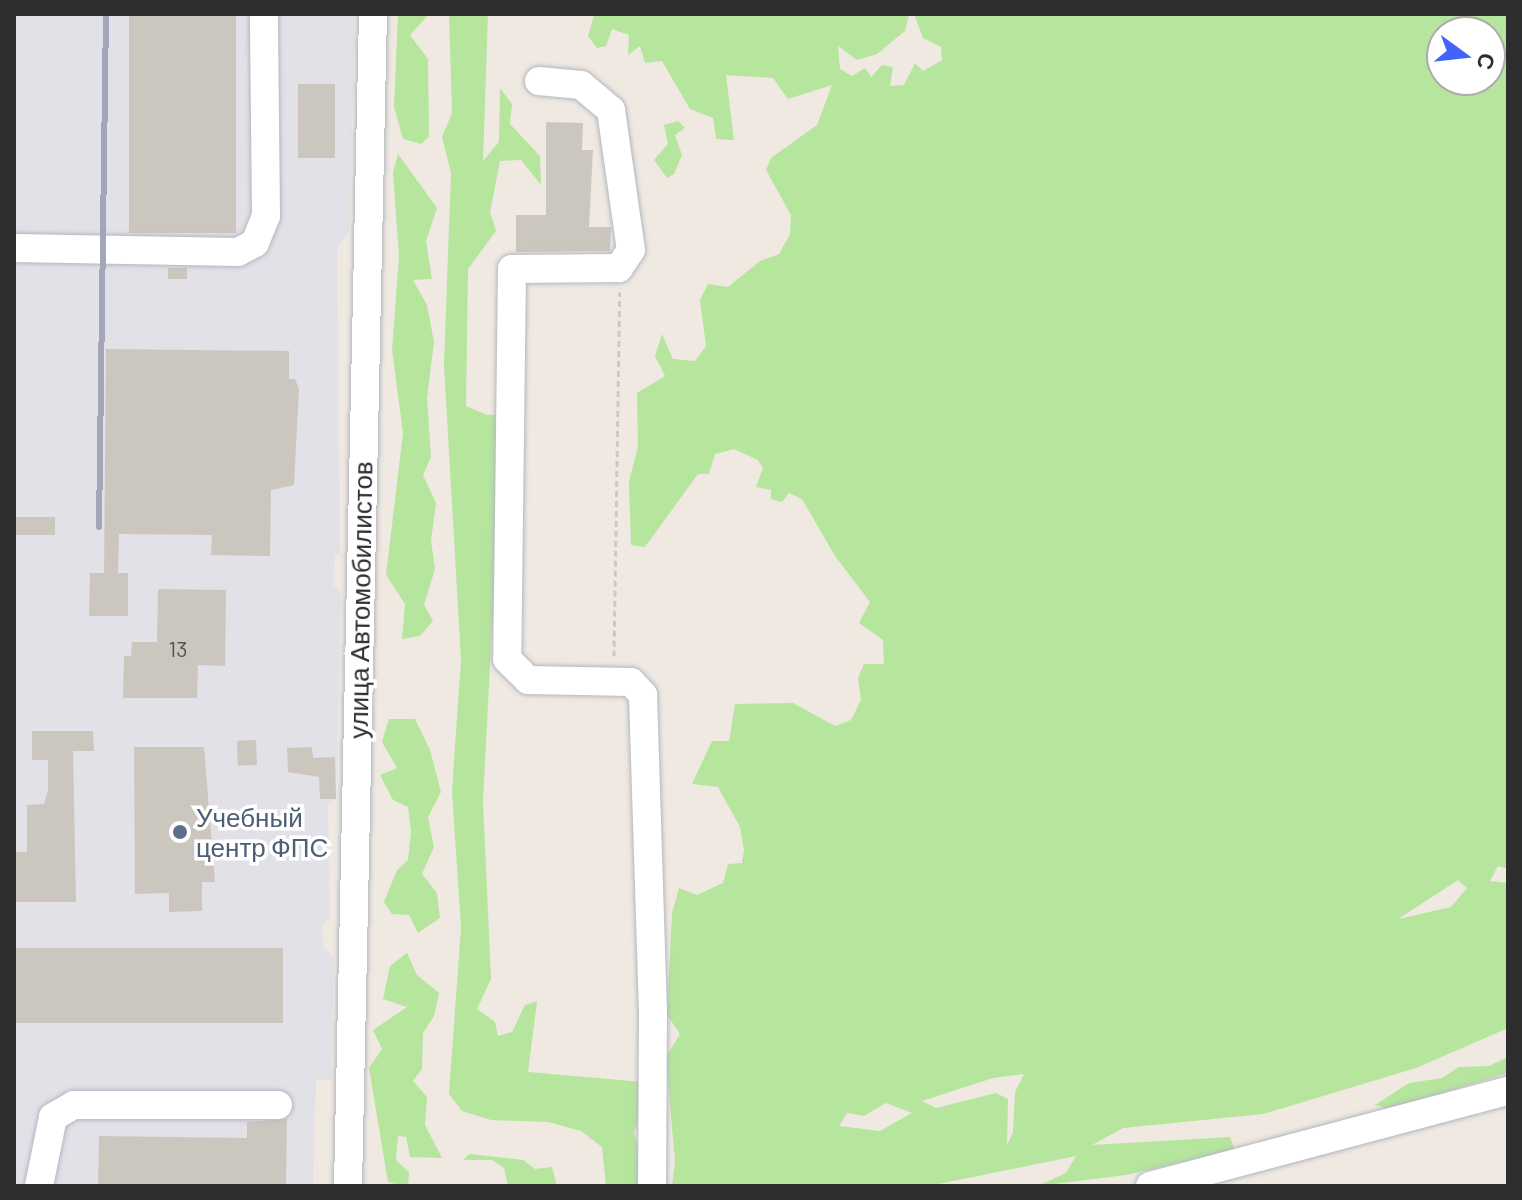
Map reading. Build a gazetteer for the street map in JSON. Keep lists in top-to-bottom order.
{
  "streets": {
    "street": ["улица Автомобилистов"]
  },
  "places": ["Учебный центр ФПС"],
  "house_numbers": ["13"],
  "north": "right"
}
